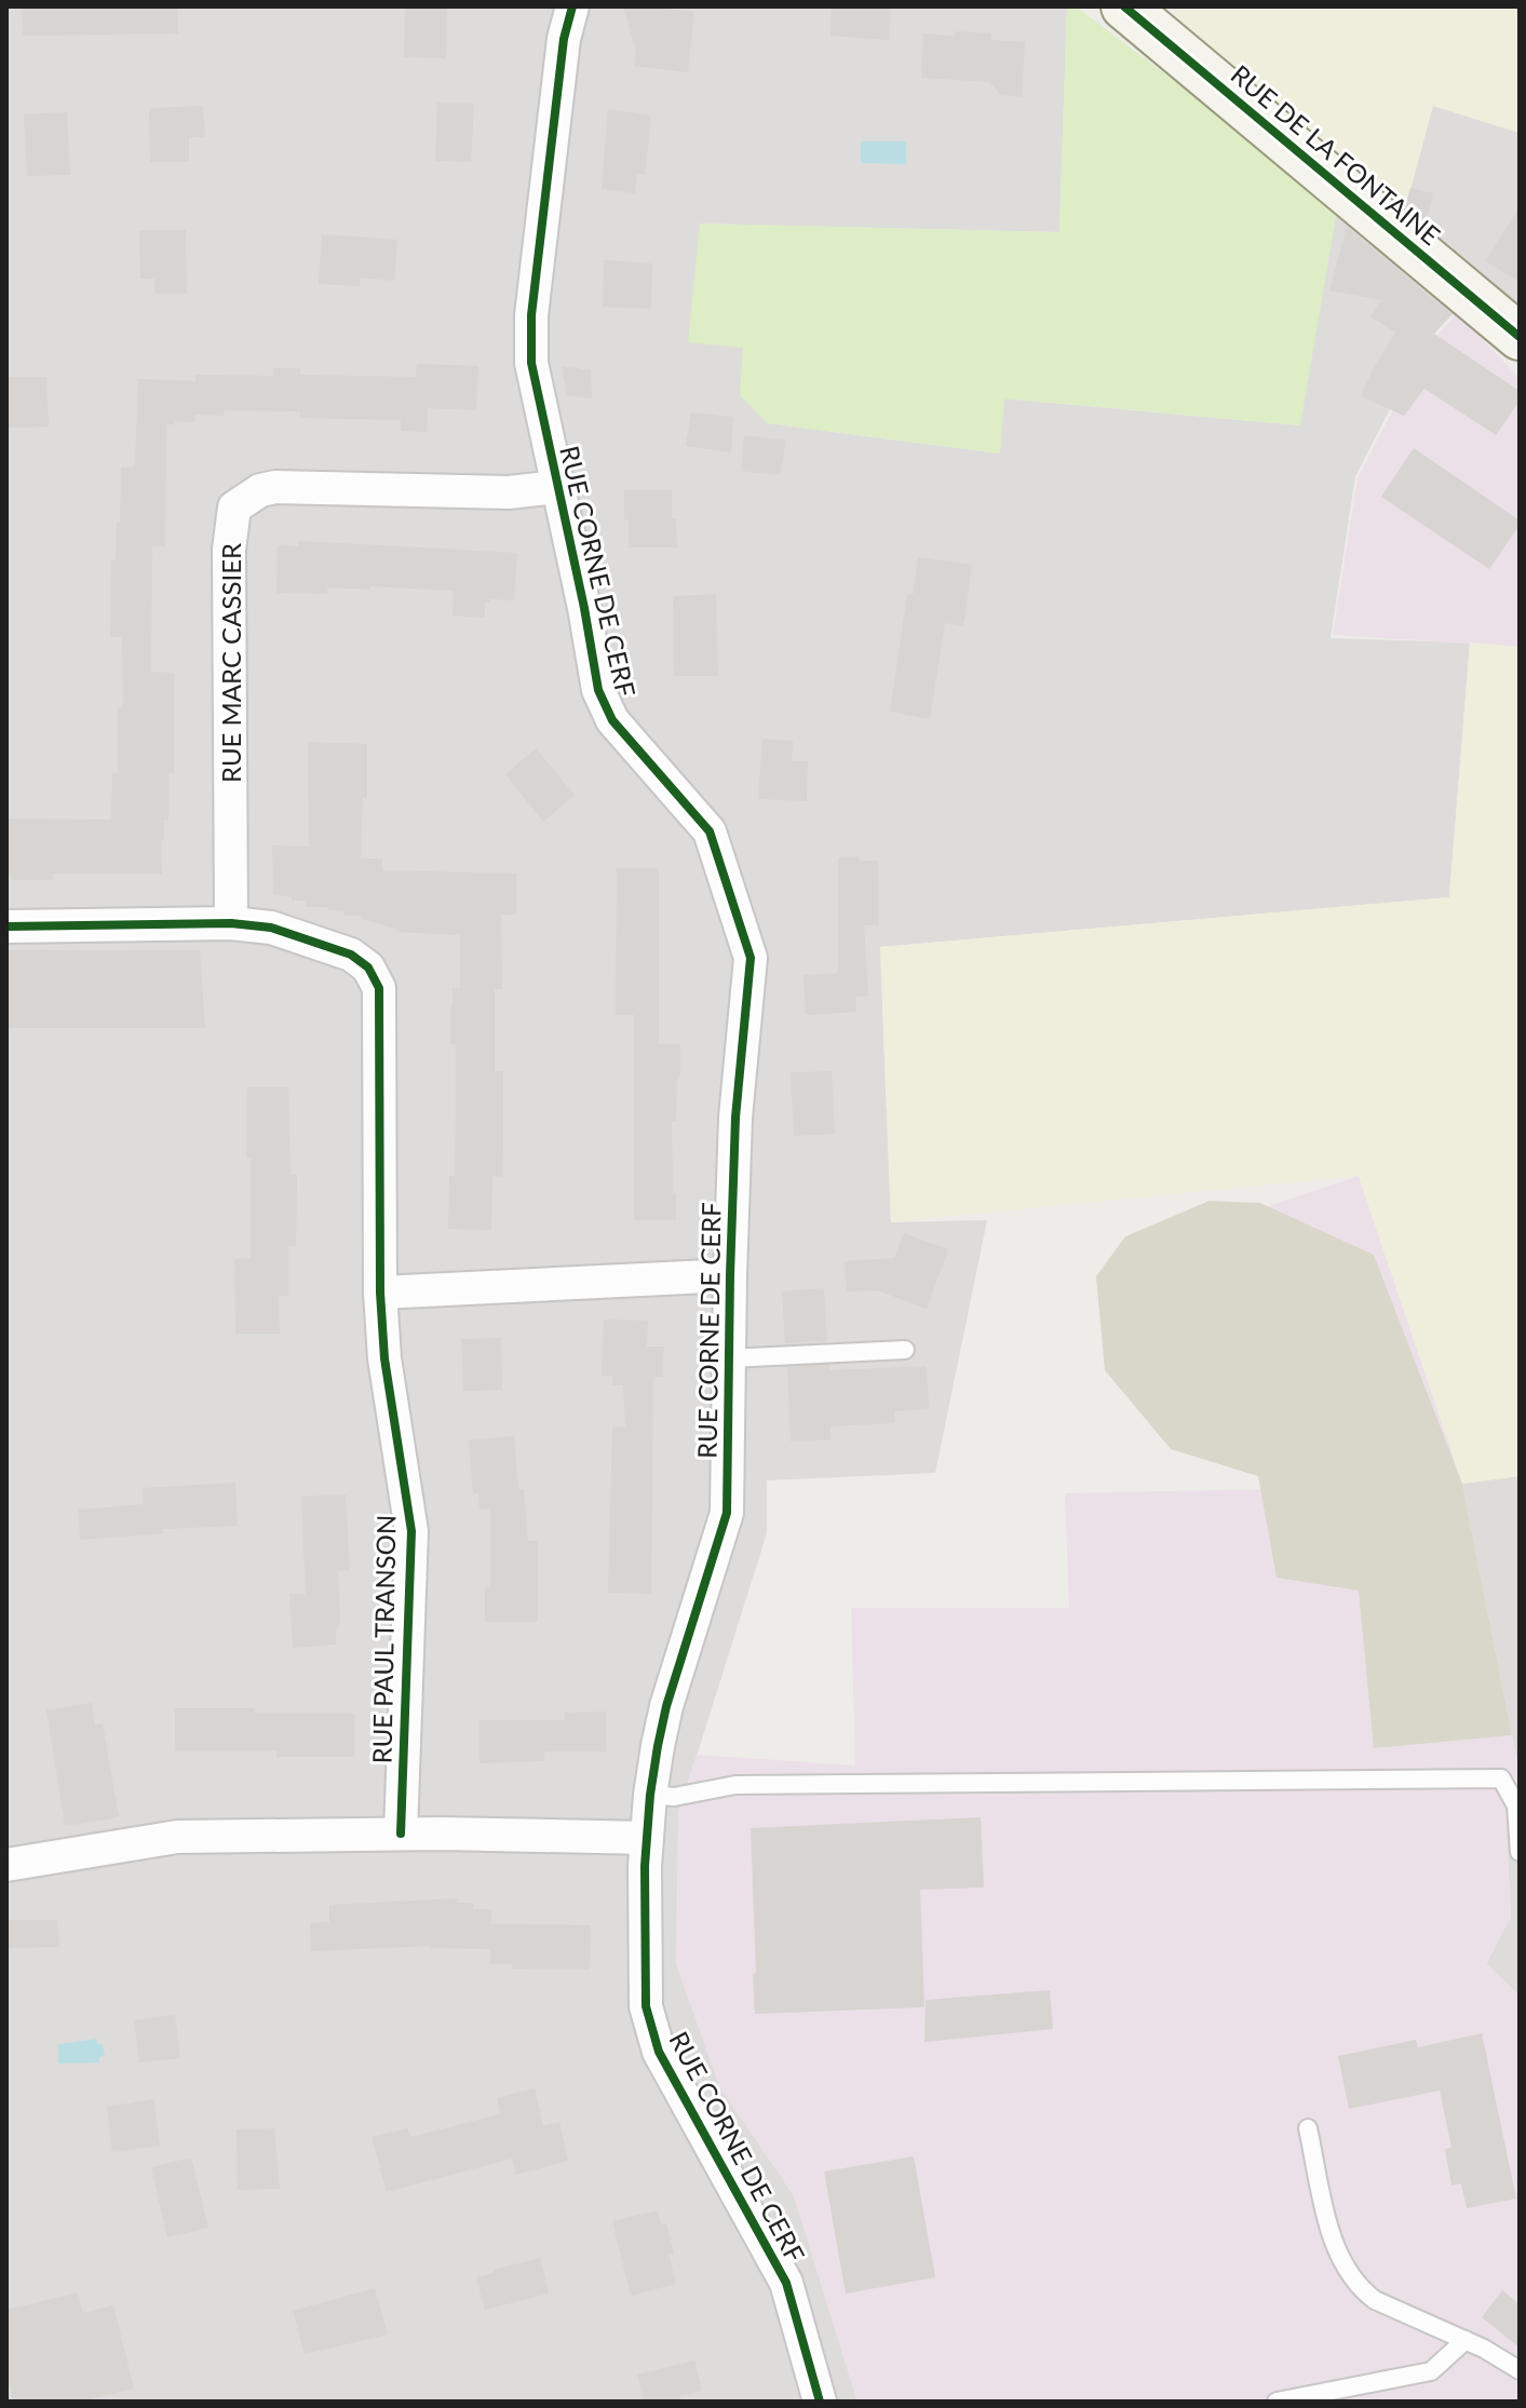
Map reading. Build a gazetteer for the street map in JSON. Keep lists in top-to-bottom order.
{
  "streets": {
    "street": [
      "RUE DE LA FONTAINE",
      "RUE CORNE DE CERF",
      "RUE MARC CASSIER",
      "RUE PAUL TRANSON"
    ]
  },
  "crossings": [
    ["RUE CORNE DE CERF", "RUE MARC CASSIER"],
    ["RUE MARC CASSIER", "RUE PAUL TRANSON"]
  ]
}
